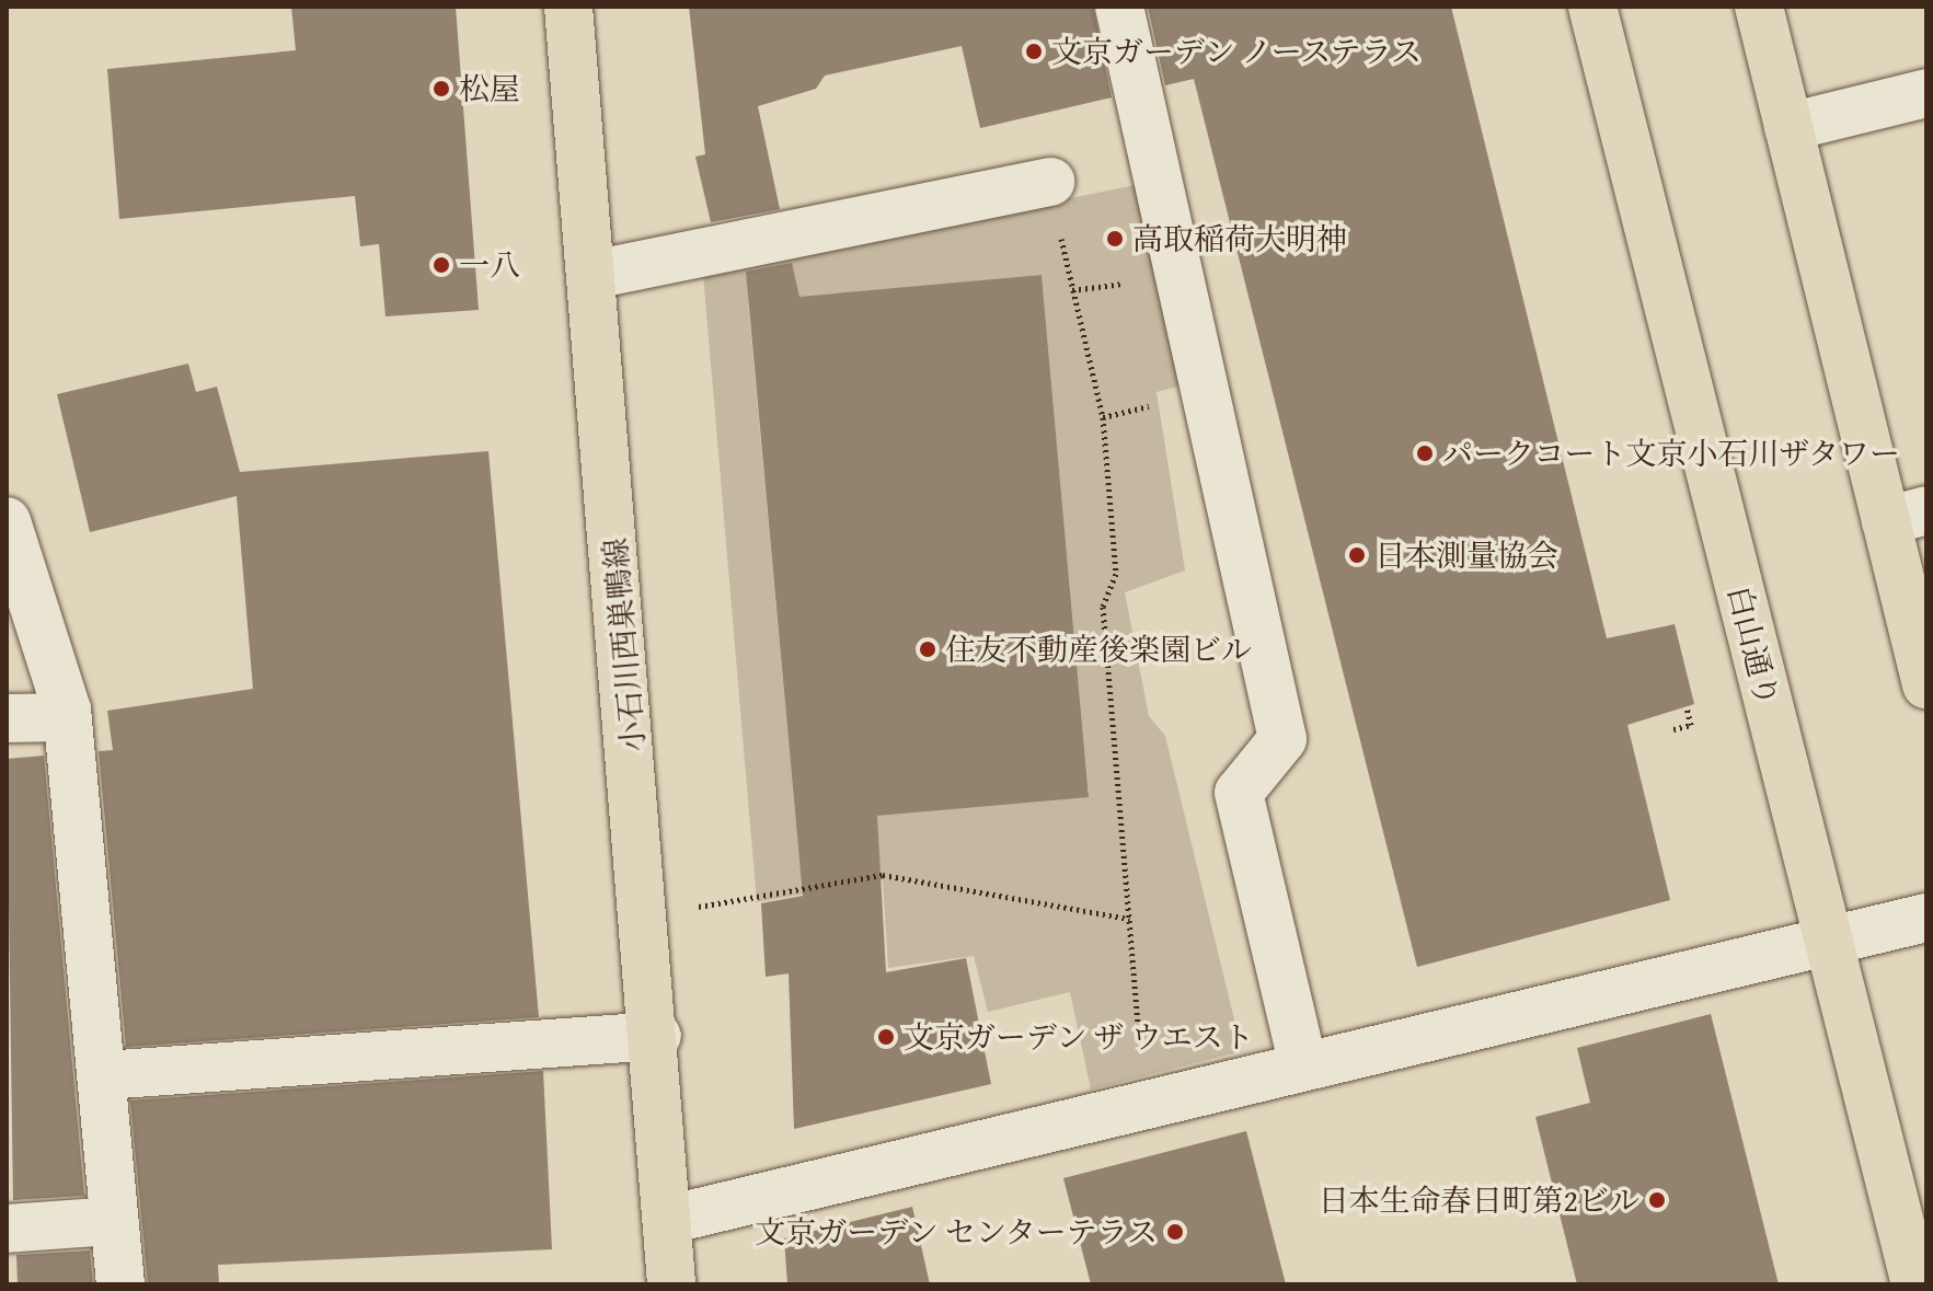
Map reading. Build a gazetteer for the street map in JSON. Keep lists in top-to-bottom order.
{
  "streets": {
    "main road": ["小石川西巣鴨線", "白山通り"]
  },
  "places": [
    "文京ガーデン ノーステラス",
    "松屋",
    "高取稲荷大明神",
    "一八",
    "パークコート文京小石川ザタワー",
    "日本測量協会",
    "住友不動産後楽園ビル",
    "文京ガーデン ザ ウエスト",
    "日本生命春日町第2ビル",
    "文京ガーデン センターテラス"
  ]
}
